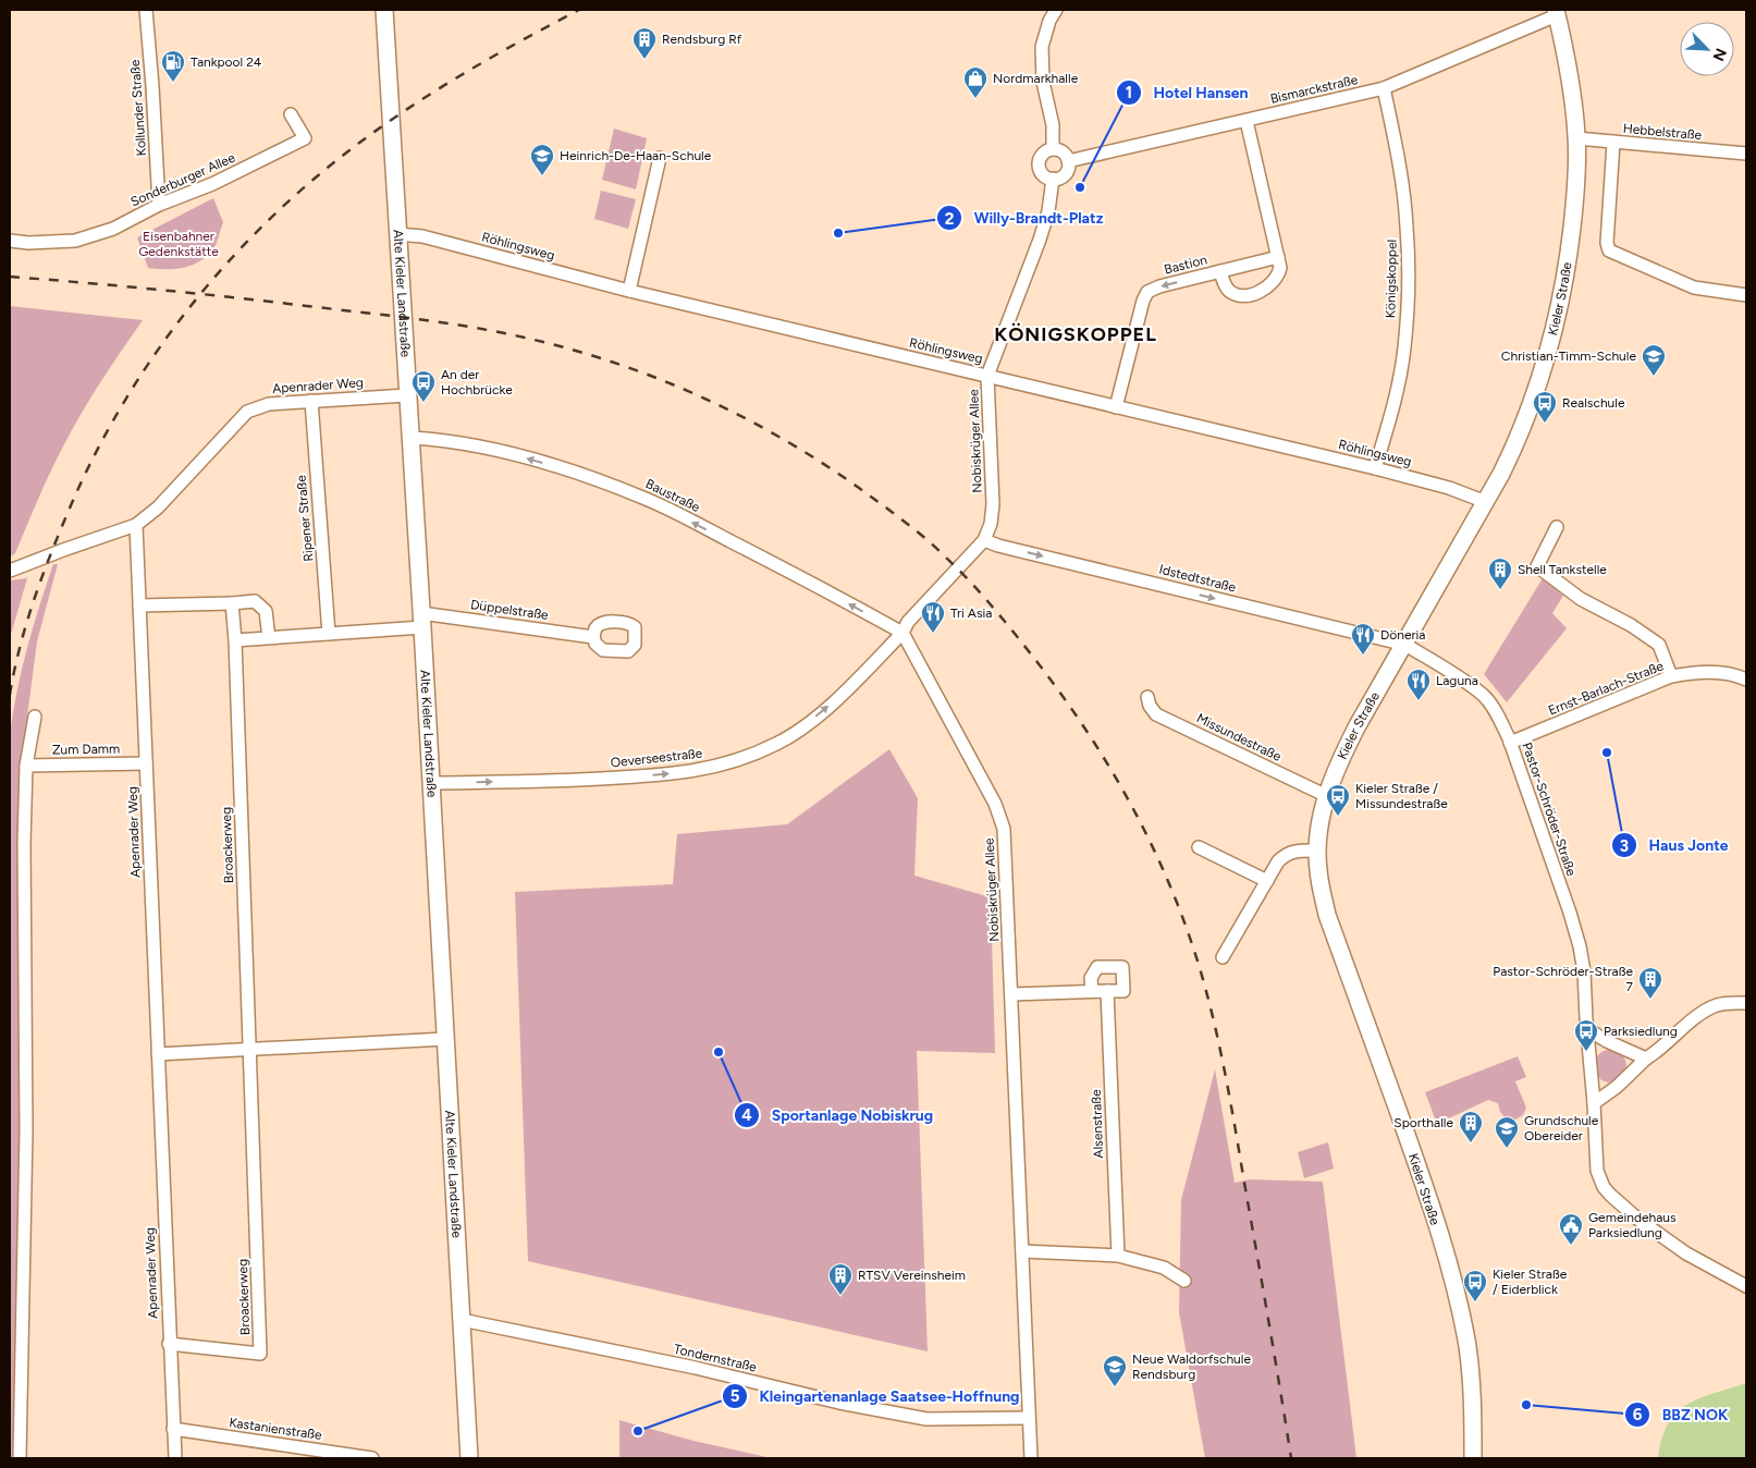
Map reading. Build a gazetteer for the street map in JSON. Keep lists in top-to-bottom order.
{
  "streets": {
    "main road": ["Alte Kieler Landstraße", "Kieler Straße"],
    "street": [
      "Bismarckstraße",
      "Kollunder Straße",
      "Hebbelstraße",
      "Sonderburger Allee",
      "Röhlingsweg",
      "Bastion",
      "Königskoppel",
      "Apenrader Weg",
      "Nobiskrüger Allee",
      "Baustraße",
      "Ripener Straße",
      "Idstedtstraße",
      "Düppelstraße",
      "Ernst-Barlach-Straße",
      "Missundestraße",
      "Zum Damm",
      "Oeverseestraße",
      "Pastor-Schröder-Straße",
      "Broackerweg",
      "Alsenstraße",
      "Tondernstraße",
      "Kastanienstraße"
    ]
  },
  "crossings": [
    ["Bismarckstraße", "Bastion"],
    ["Bismarckstraße", "Königskoppel"],
    ["Bismarckstraße", "Kieler Straße"],
    ["Kollunder Straße", "Sonderburger Allee"],
    ["Hebbelstraße", "Kieler Straße"],
    ["Röhlingsweg", "Bastion"],
    ["Röhlingsweg", "Königskoppel"],
    ["Röhlingsweg", "Alte Kieler Landstraße"],
    ["Röhlingsweg", "Kieler Straße"],
    ["Röhlingsweg", "Nobiskrüger Allee"],
    ["Alte Kieler Landstraße", "Apenrader Weg"],
    ["Alte Kieler Landstraße", "Baustraße"],
    ["Alte Kieler Landstraße", "Düppelstraße"],
    ["Alte Kieler Landstraße", "Oeverseestraße"],
    ["Alte Kieler Landstraße", "Tondernstraße"],
    ["Kieler Straße", "Idstedtstraße"],
    ["Kieler Straße", "Missundestraße"],
    ["Kieler Straße", "Pastor-Schröder-Straße"],
    ["Apenrader Weg", "Ripener Straße"],
    ["Apenrader Weg", "Zum Damm"],
    ["Apenrader Weg", "Broackerweg"],
    ["Apenrader Weg", "Kastanienstraße"],
    ["Nobiskrüger Allee", "Baustraße"],
    ["Nobiskrüger Allee", "Idstedtstraße"],
    ["Nobiskrüger Allee", "Oeverseestraße"],
    ["Nobiskrüger Allee", "Tondernstraße"],
    ["Baustraße", "Oeverseestraße"],
    ["Idstedtstraße", "Pastor-Schröder-Straße"],
    ["Ernst-Barlach-Straße", "Pastor-Schröder-Straße"]
  ],
  "one_way": ["Baustraße", "Idstedtstraße", "Oeverseestraße"],
  "districts": ["KÖNIGSKOPPEL"],
  "parks": ["Eisenbahner Gedenkstätte"],
  "places": {
    "building": [
      "Rendsburg Rf",
      "Shell Tankstelle",
      "Pastor-Schröder-Straße 7",
      "Sporthalle",
      "RTSV Vereinsheim"
    ],
    "fuel station": ["Tankpool 24"],
    "shop": ["Nordmarkhalle"],
    "school or university": [
      "Heinrich-De-Haan-Schule",
      "Christian-Timm-Schule",
      "Grundschule Obereider",
      "Neue Waldorfschule Rendsburg"
    ],
    "other": [
      "Hotel Hansen",
      "Willy-Brandt-Platz",
      "Haus Jonte",
      "Sportanlage Nobiskrug",
      "BBZ NOK",
      "Kleingartenanlage Saatsee-Hoffnung"
    ],
    "bus stop": [
      "An der Hochbrücke",
      "Realschule",
      "Kieler Straße / Missundestraße",
      "Parksiedlung",
      "Kieler Straße / Eiderblick"
    ],
    "restaurant": ["Tri Asia", "Döneria", "Laguna"],
    "public building": ["Gemeindehaus Parksiedlung"]
  },
  "north": "bottom right"
}
